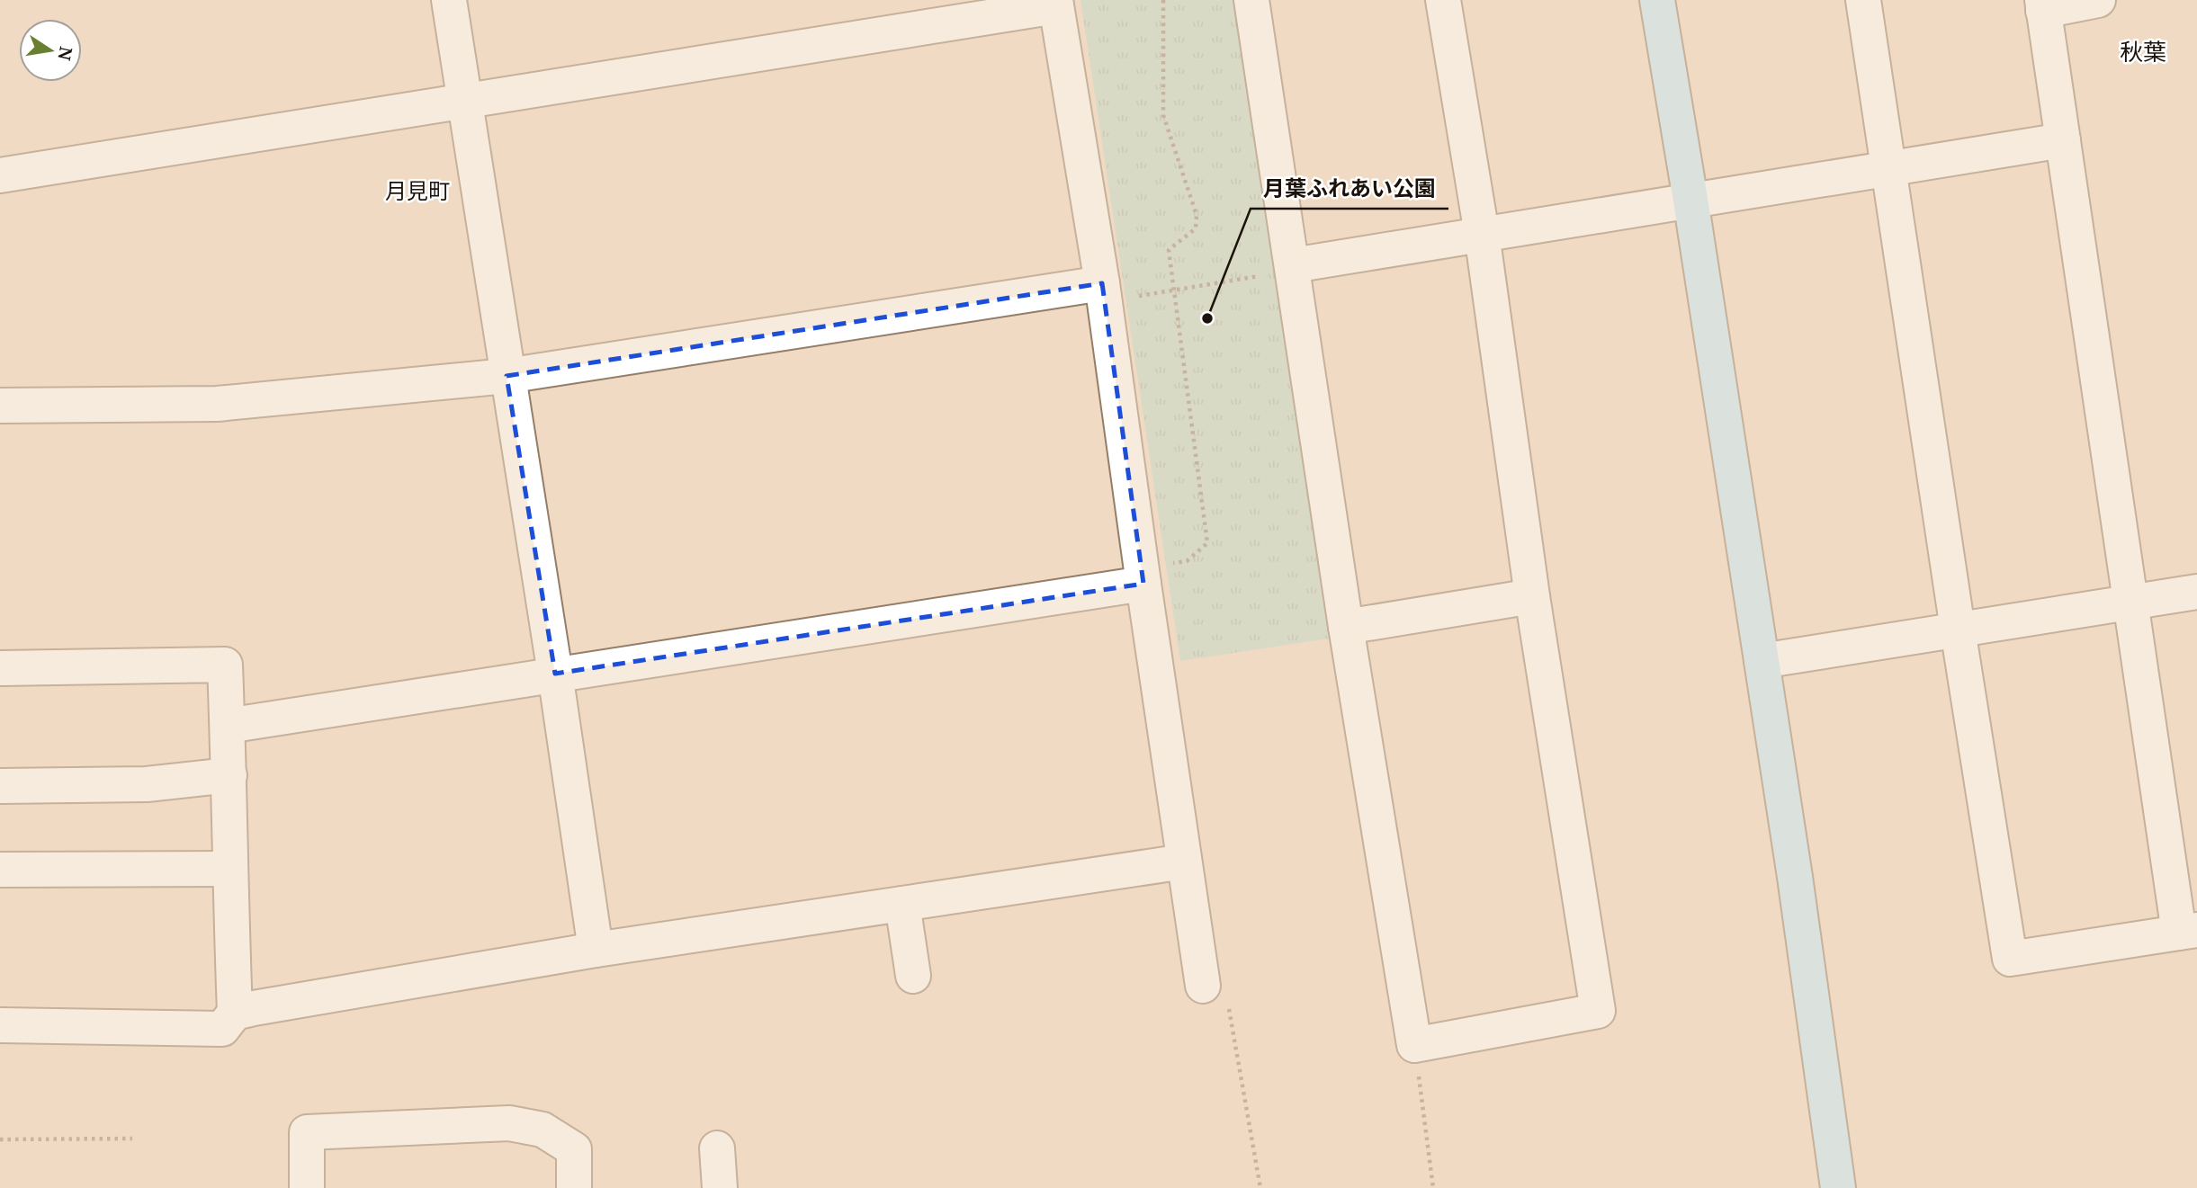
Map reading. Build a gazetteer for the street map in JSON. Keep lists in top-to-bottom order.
{
  "districts": ["秋葉", "月見町"],
  "places": ["月葉ふれあい公園"],
  "north": "right"
}
